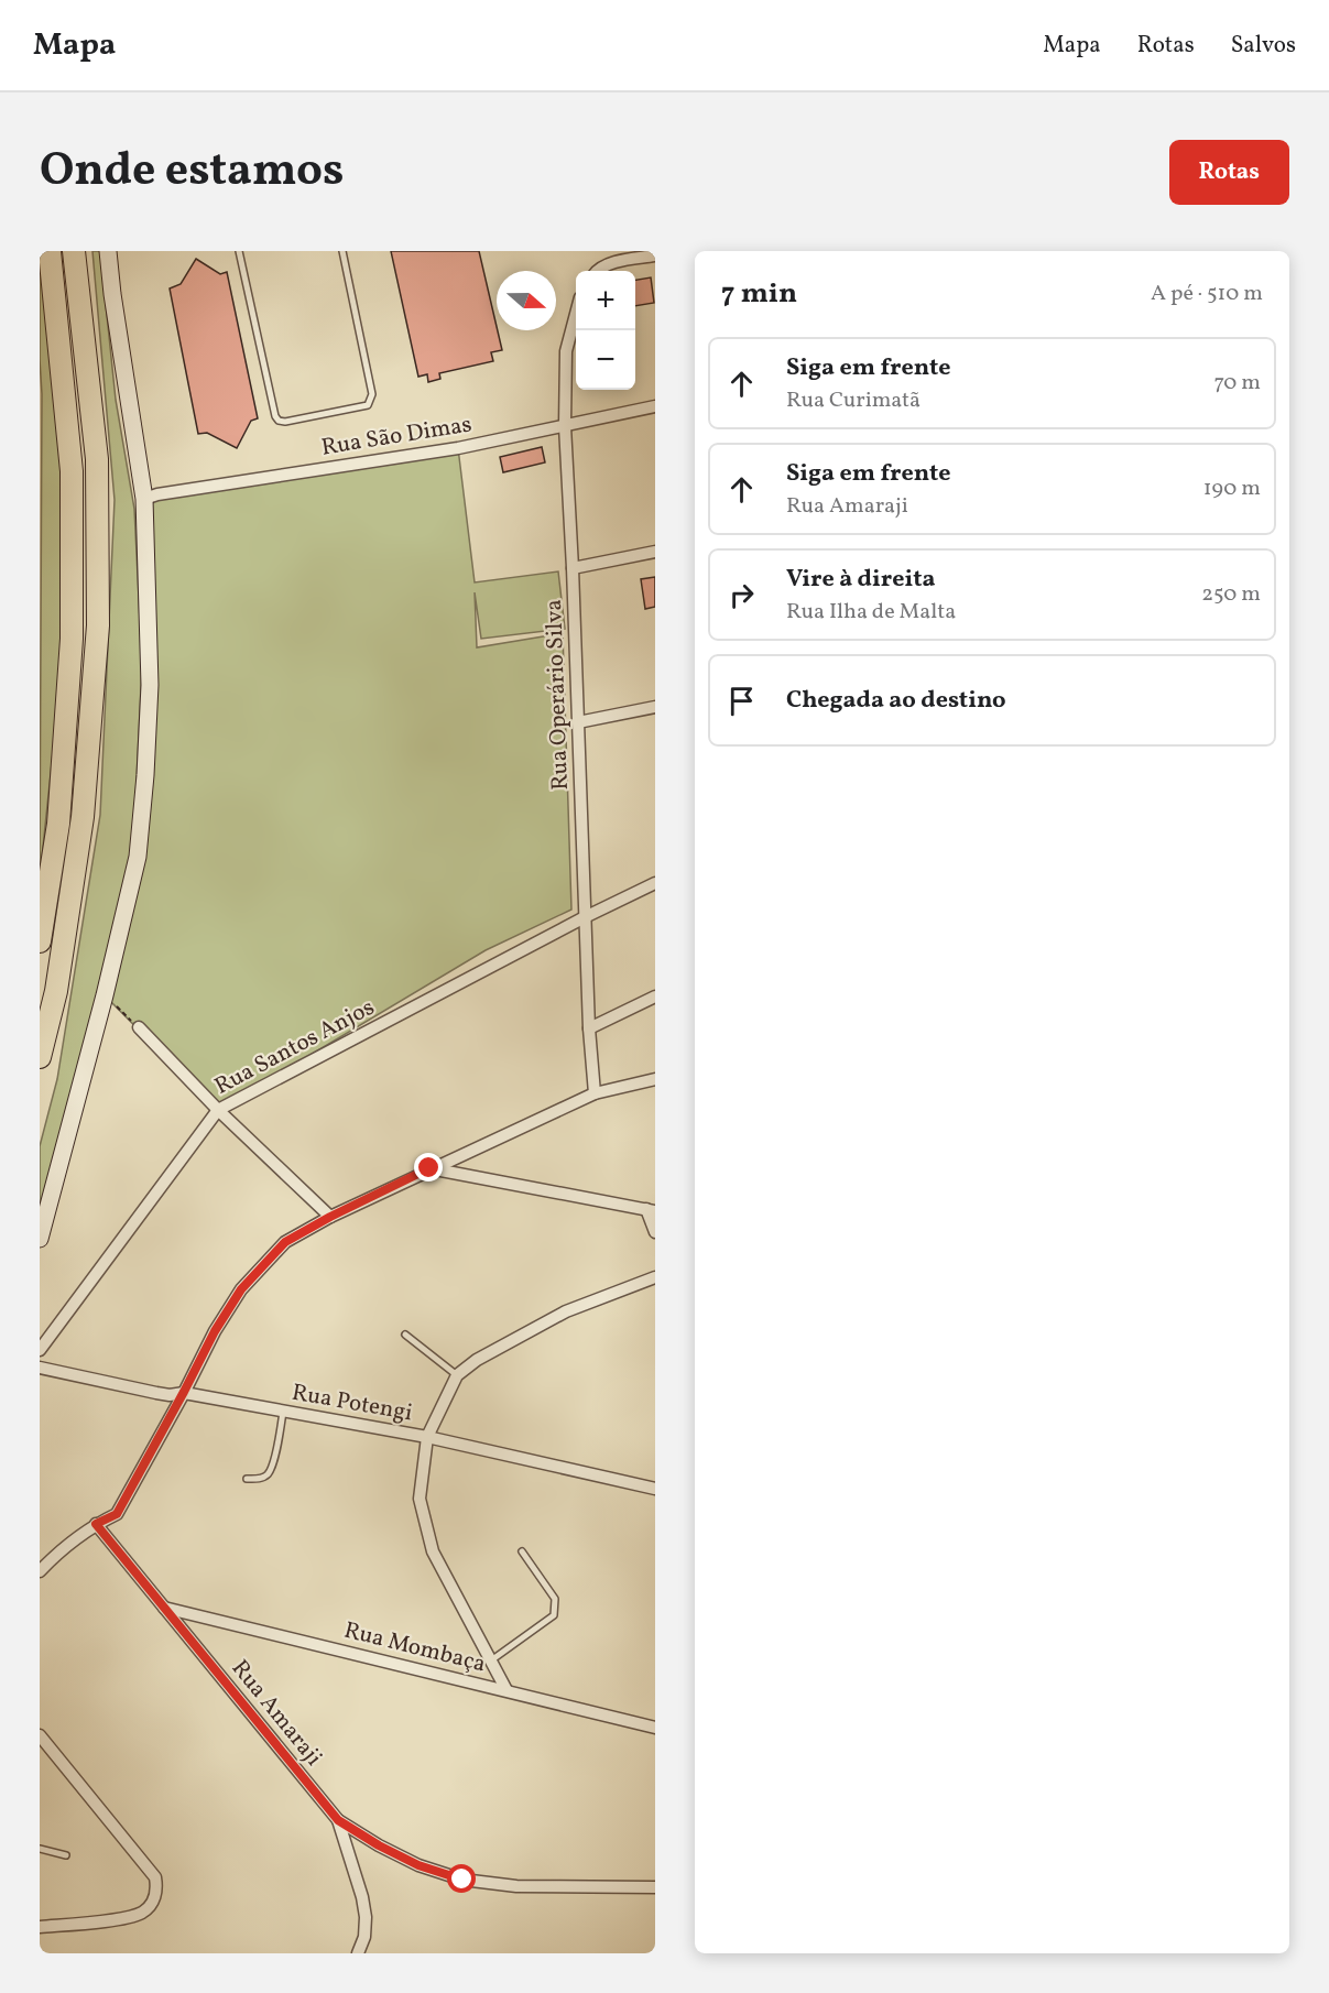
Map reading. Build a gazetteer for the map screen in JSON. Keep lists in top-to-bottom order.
{
  "streets": {
    "street": [
      "Rua São Dimas",
      "Rua Operário Silva",
      "Rua Santos Anjos",
      "Rua Potengi",
      "Rua Mombaça",
      "Rua Amaraji"
    ]
  },
  "crossings": [
    ["Rua São Dimas", "Rua Operário Silva"],
    ["Rua Operário Silva", "Rua Santos Anjos"],
    ["Rua Mombaça", "Rua Amaraji"]
  ],
  "north": "right",
  "page": {
    "header": "Mapa",
    "nav": ["Mapa", "Rotas", "Salvos"],
    "title": "Onde estamos",
    "buttons": "Rotas",
    "heading": ["7 min", "A pé · 510 m"],
    "map_buttons": ["+", "−"],
    "list": [
      ["Siga em frente", "Rua Curimatã", "70 m"],
      ["Siga em frente", "Rua Amaraji", "190 m"],
      ["Vire à direita", "Rua Ilha de Malta", "250 m"],
      "Chegada ao destino"
    ]
  }
}
